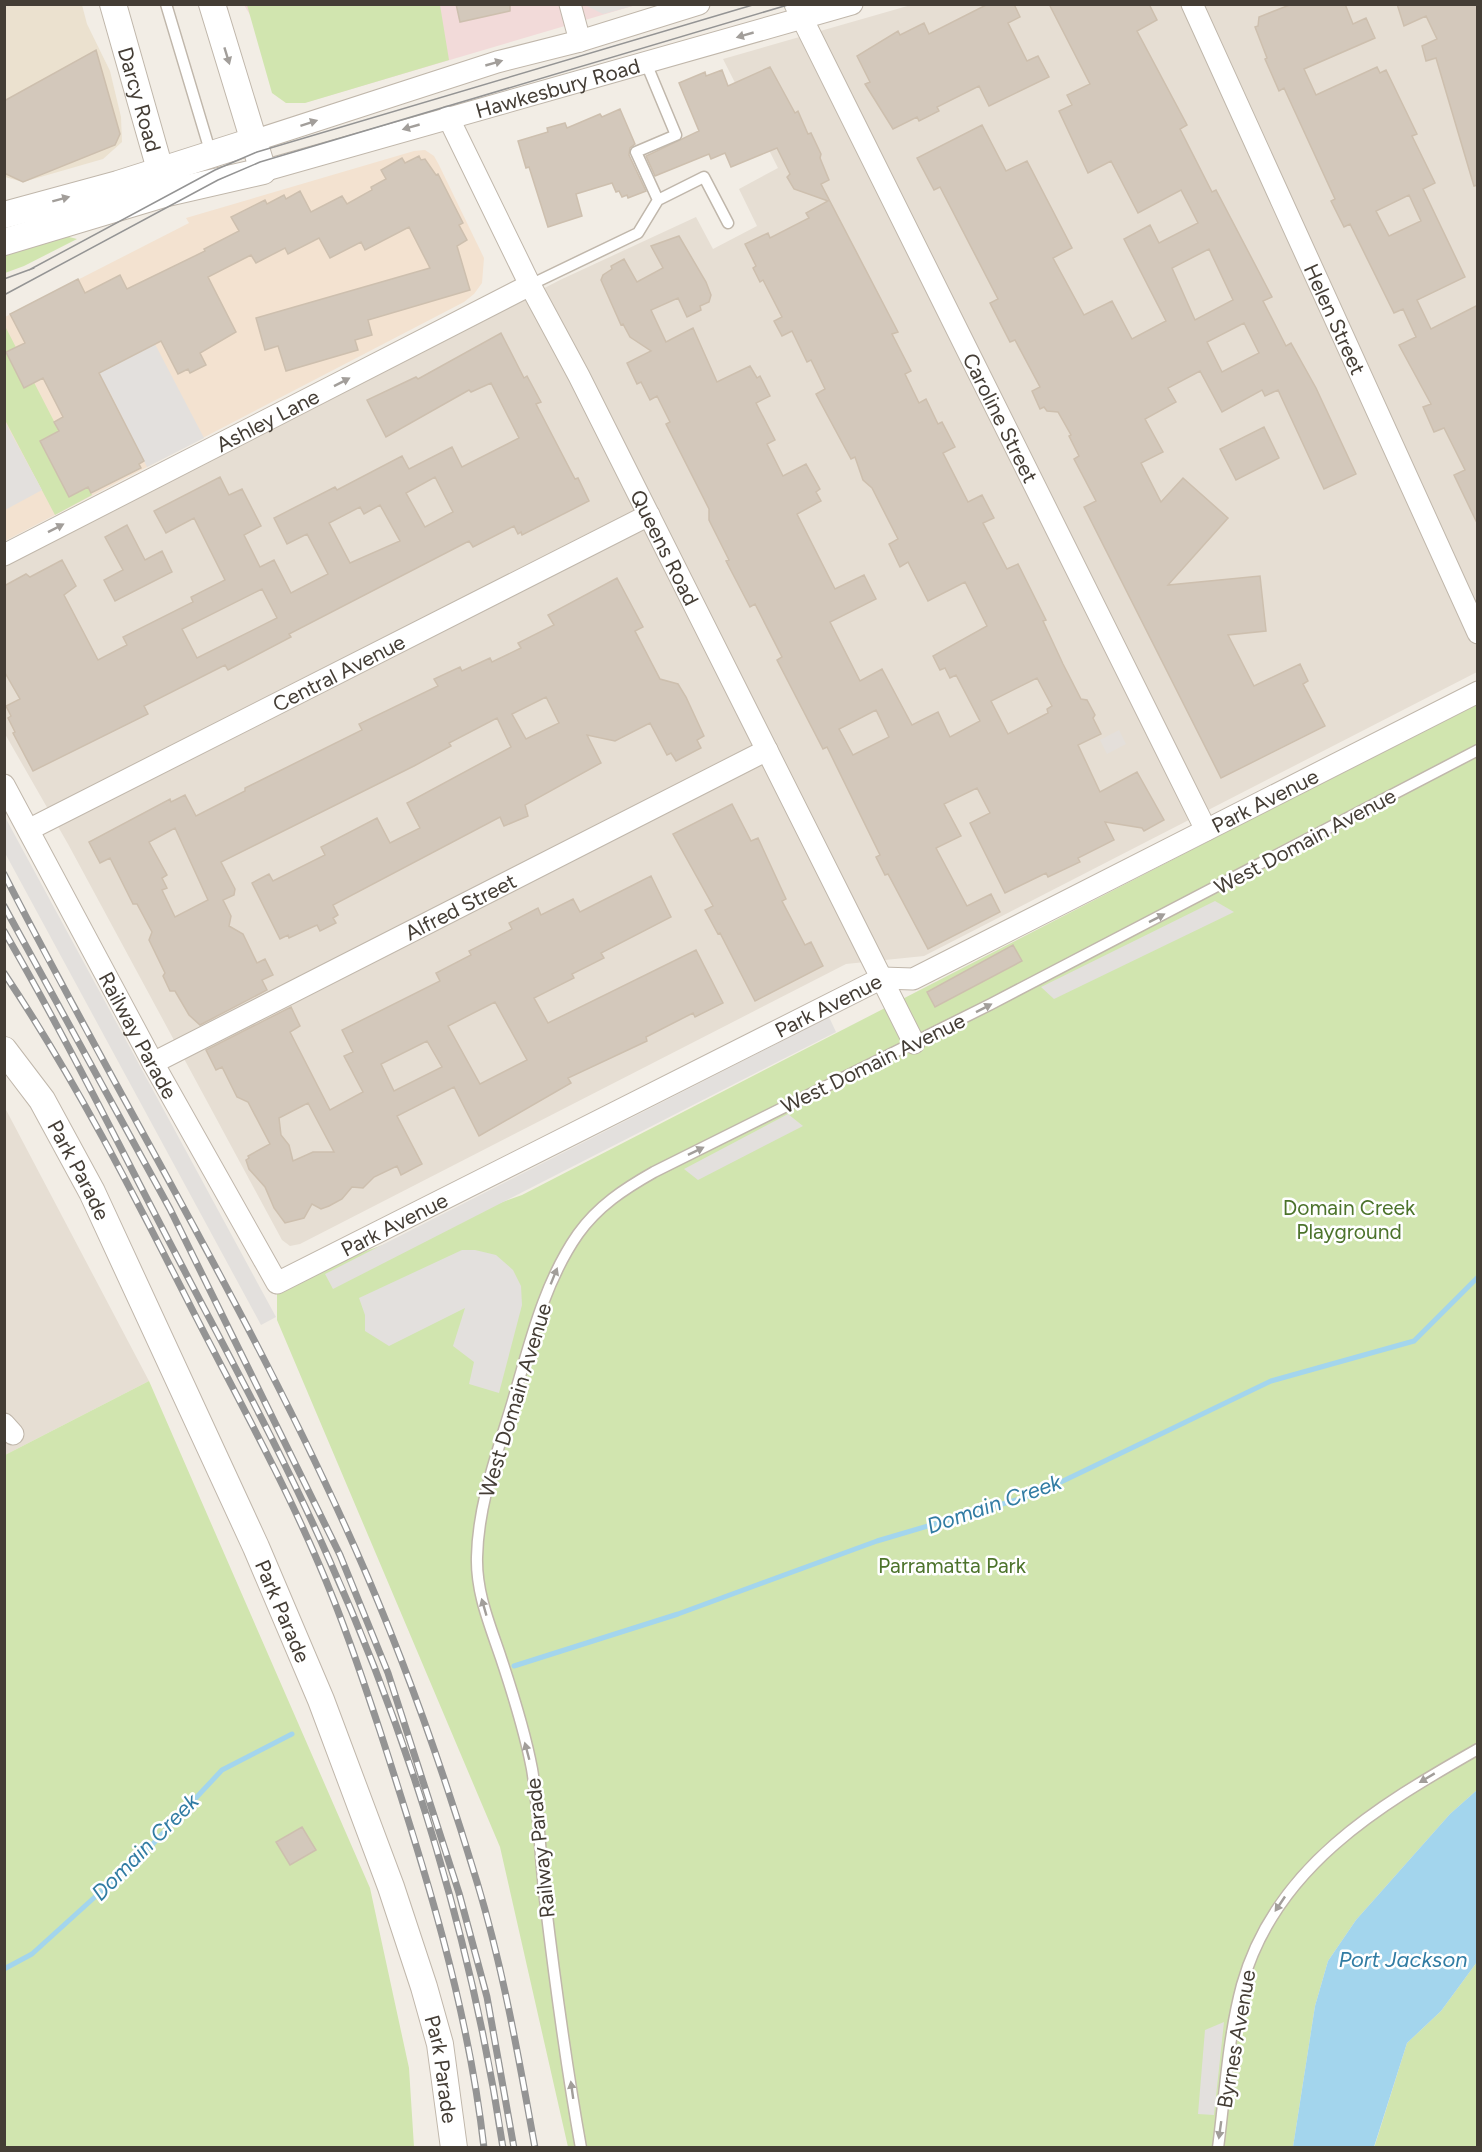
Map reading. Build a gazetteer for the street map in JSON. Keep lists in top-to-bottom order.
{
  "streets": {
    "street": [
      "Hawkesbury Road",
      "Darcy Road",
      "Helen Street",
      "Caroline Street",
      "Ashley Lane",
      "Queens Road",
      "Central Avenue",
      "Park Avenue",
      "Alfred Street",
      "Railway Parade",
      "Park Parade"
    ],
    "lane": ["West Domain Avenue", "Byrnes Avenue"]
  },
  "crossings": [
    ["Hawkesbury Road", "Darcy Road"],
    ["Hawkesbury Road", "Caroline Street"],
    ["Hawkesbury Road", "Queens Road"],
    ["Caroline Street", "Park Avenue"],
    ["Ashley Lane", "Queens Road"],
    ["Queens Road", "Central Avenue"],
    ["Queens Road", "Park Avenue"],
    ["Queens Road", "West Domain Avenue"],
    ["Queens Road", "Alfred Street"],
    ["Central Avenue", "Railway Parade"],
    ["Park Avenue", "Railway Parade"],
    ["West Domain Avenue", "Railway Parade"],
    ["Alfred Street", "Railway Parade"]
  ],
  "one_way": [
    "Ashley Lane",
    "West Domain Avenue",
    "Railway Parade",
    "Byrnes Avenue"
  ],
  "water": ["Domain Creek", "Port Jackson"],
  "parks": ["Domain Creek Playground", "Parramatta Park"]
}
